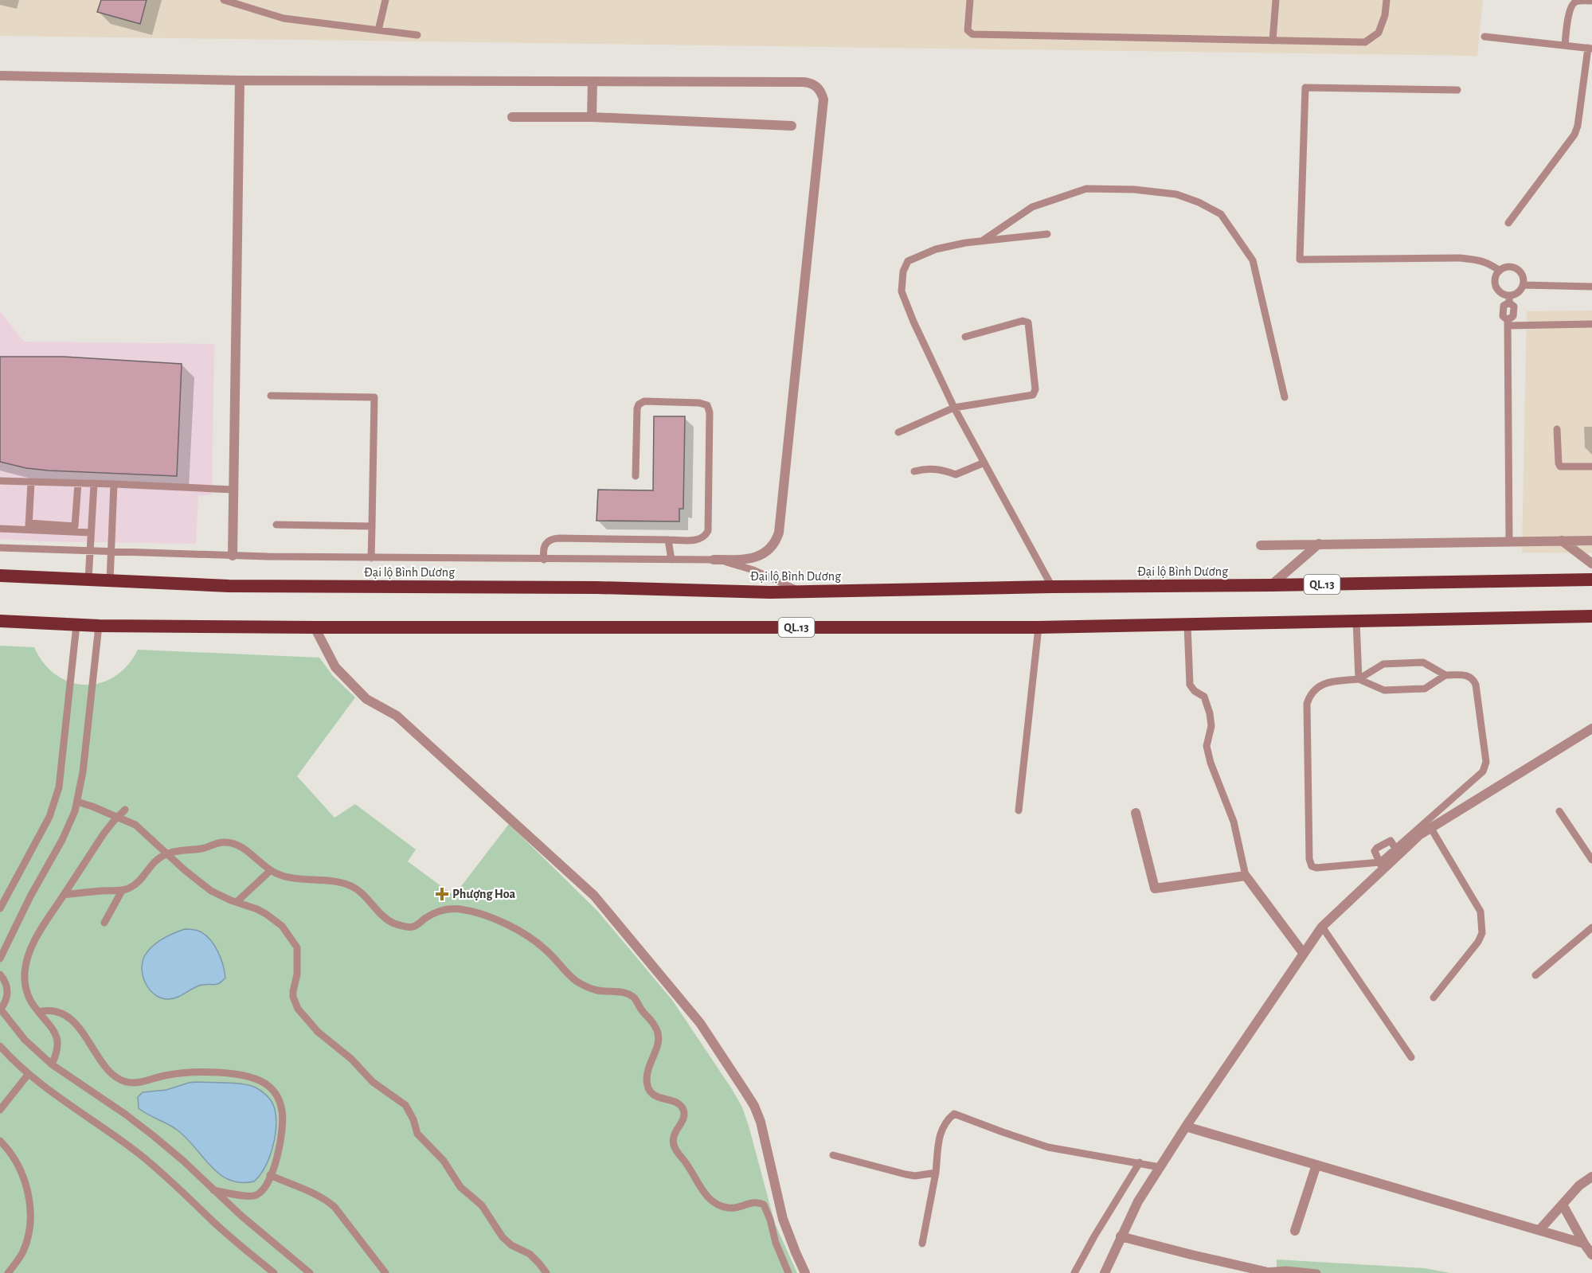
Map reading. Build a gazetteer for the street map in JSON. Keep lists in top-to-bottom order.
{
  "streets": {
    "highway": ["Đại lộ Bình Dương", "QL.13"]
  },
  "places": {
    "health": ["Phượng Hoa"]
  }
}
